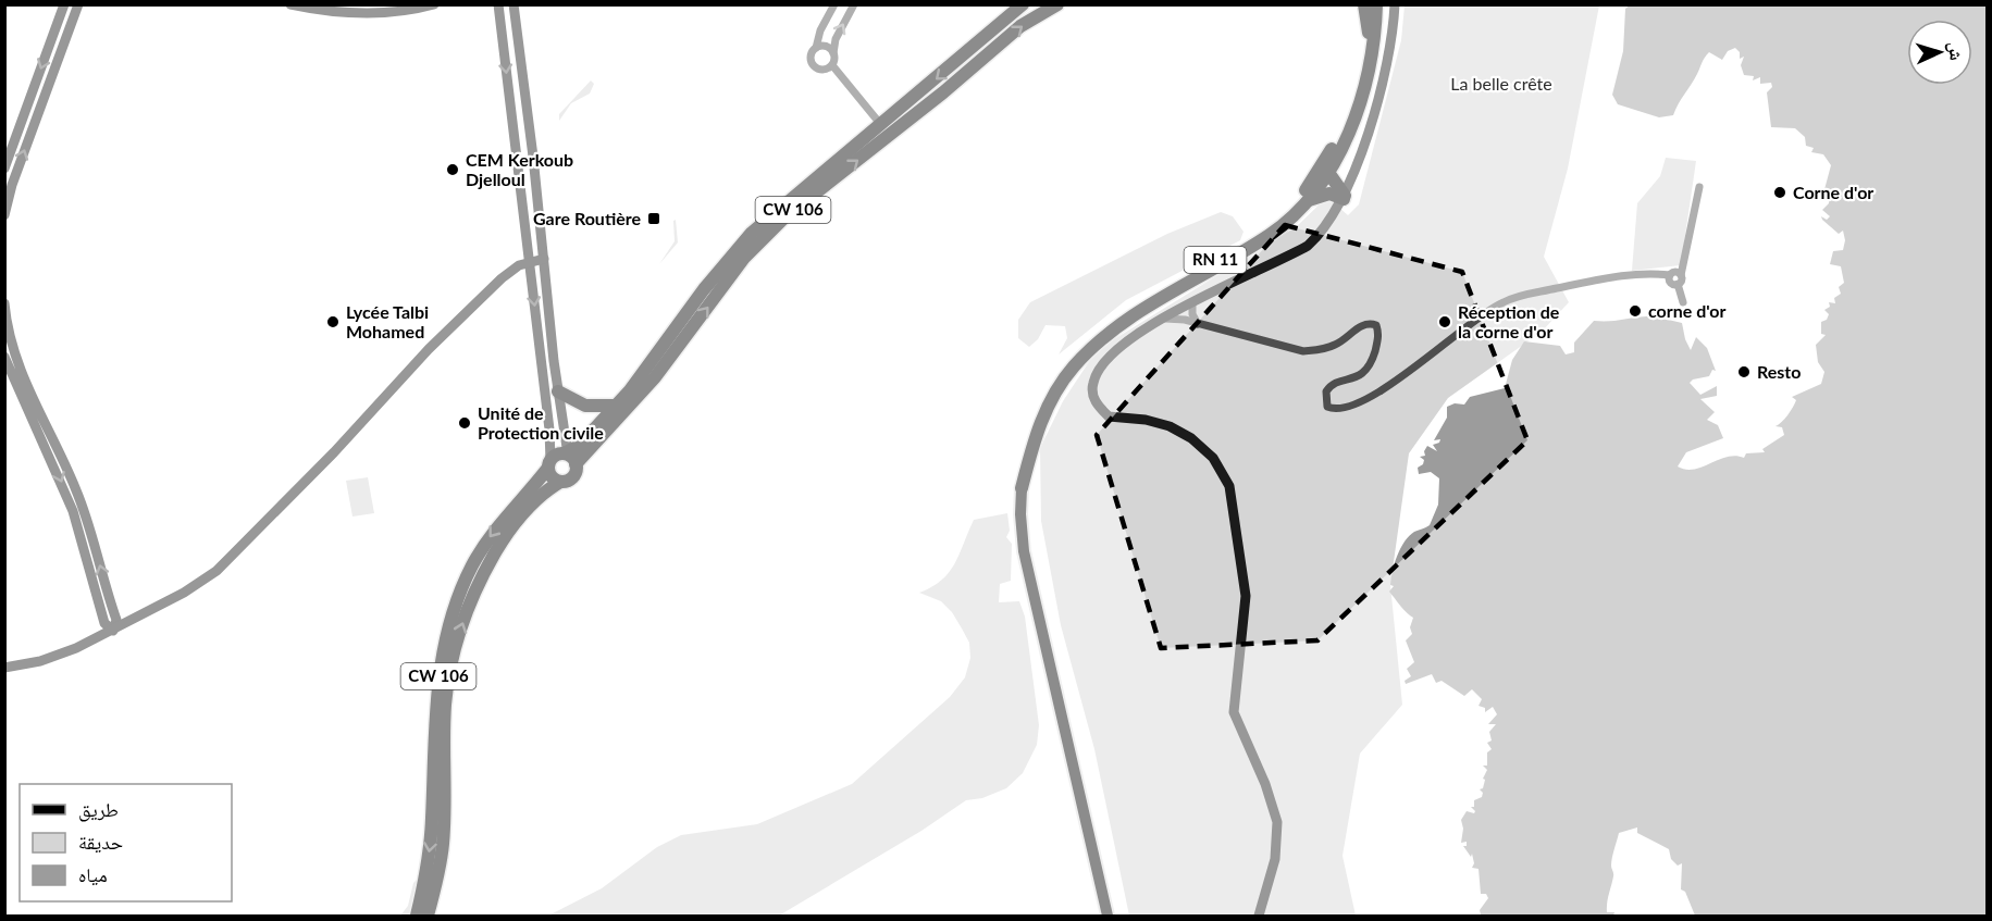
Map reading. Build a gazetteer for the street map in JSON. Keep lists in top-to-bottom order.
{
  "streets": {
    "highway": ["CW 106", "RN 11"]
  },
  "parks": ["La belle crête"],
  "places": {
    "other": [
      "CEM Kerkoub Djelloul",
      "Corne d'or",
      "corne d'or",
      "Lycée Talbi Mohamed",
      "Réception de la corne d'or",
      "Resto",
      "Unité de Protection civile"
    ],
    "transit": ["Gare Routière"]
  },
  "legend": ["طريق", "حديقة", "مياه"],
  "north": "right"
}
